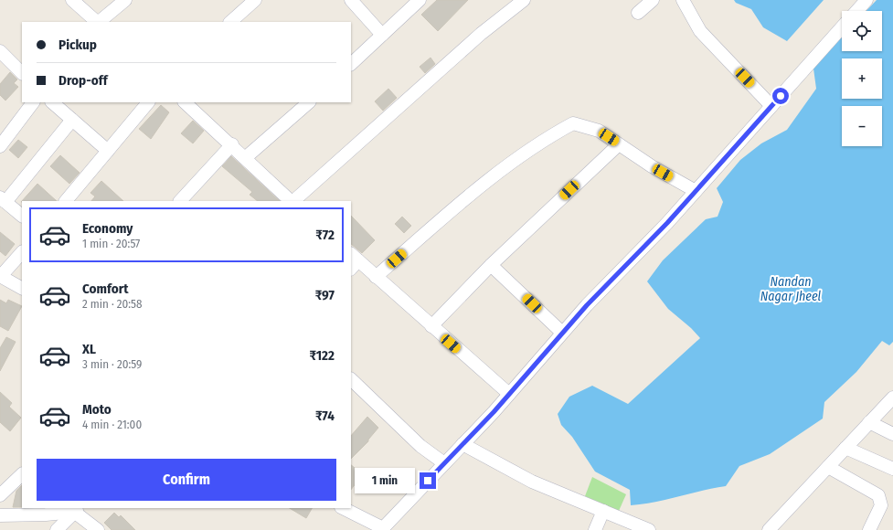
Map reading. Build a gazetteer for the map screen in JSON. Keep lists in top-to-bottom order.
{
  "water": ["Nandan Nagar Jheel"],
  "page": {
    "map_buttons": ["+", "−"],
    "banner": ["Pickup", "Drop-off"],
    "list": [
      {
        "name": "Economy",
        "note": "1 min · 20:57",
        "value": "₹72"
      },
      {
        "name": "Comfort",
        "note": "2 min · 20:58",
        "value": "₹97"
      },
      {
        "name": "XL",
        "note": "3 min · 20:59",
        "value": "₹122"
      },
      {
        "name": "Moto",
        "note": "4 min · 21:00",
        "value": "₹74"
      }
    ],
    "buttons": "Confirm",
    "bubble": "1 min"
  }
}
